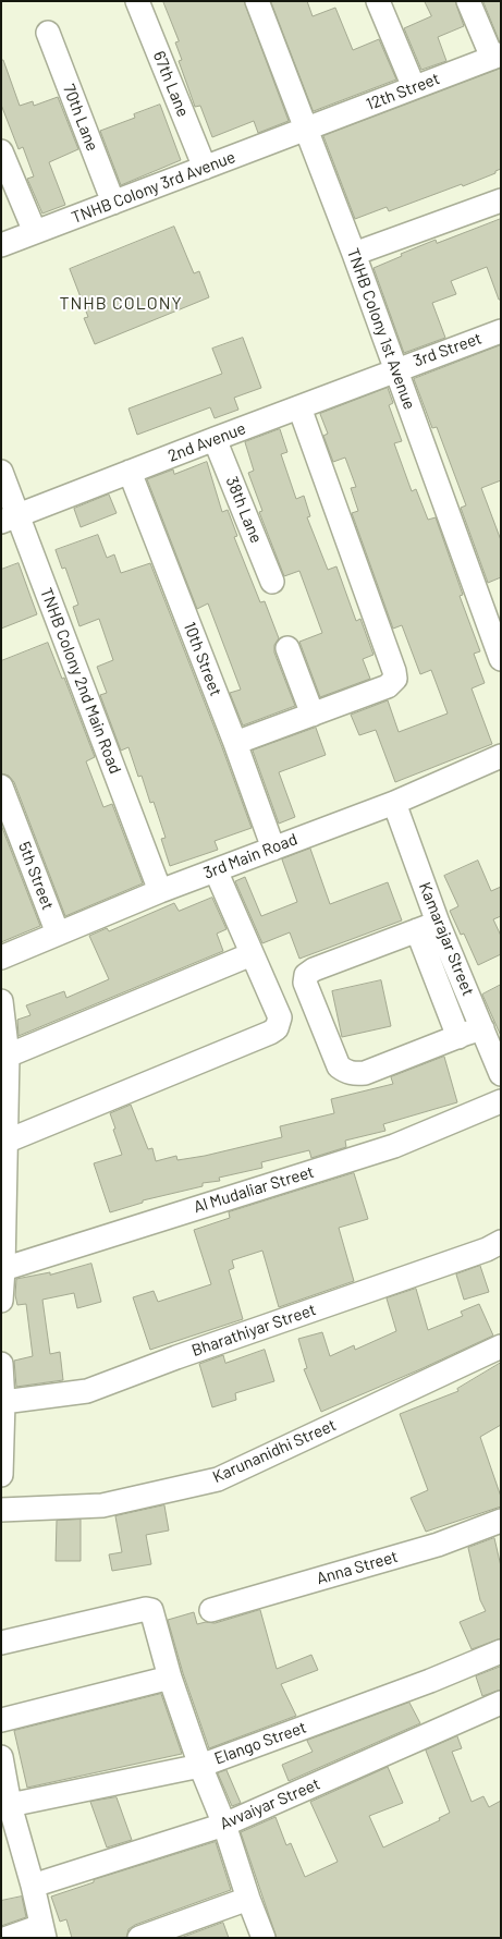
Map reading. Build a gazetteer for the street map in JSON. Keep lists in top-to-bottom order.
{
  "streets": {
    "street": [
      "67th Lane",
      "12th Street",
      "70th Lane",
      "TNHB Colony 3rd Avenue",
      "TNHB Colony 1st Avenue",
      "3rd Street",
      "2nd Avenue",
      "38th Lane",
      "10th Street",
      "TNHB Colony 2nd Main Road",
      "3rd Main Road",
      "5th Street",
      "Kamarajar Street",
      "Al Mudaliar Street",
      "Bharathiyar Street",
      "Karunanidhi Street",
      "Anna Street",
      "Elango Street",
      "Avvaiyar Street"
    ]
  },
  "crossings": [
    ["67th Lane", "TNHB Colony 3rd Avenue"],
    ["12th Street", "TNHB Colony 3rd Avenue"],
    ["12th Street", "TNHB Colony 1st Avenue"],
    ["70th Lane", "TNHB Colony 3rd Avenue"],
    ["TNHB Colony 3rd Avenue", "TNHB Colony 1st Avenue"],
    ["TNHB Colony 1st Avenue", "3rd Street"],
    ["TNHB Colony 1st Avenue", "2nd Avenue"],
    ["3rd Street", "2nd Avenue"],
    ["2nd Avenue", "38th Lane"],
    ["2nd Avenue", "10th Street"],
    ["2nd Avenue", "TNHB Colony 2nd Main Road"],
    ["10th Street", "3rd Main Road"],
    ["TNHB Colony 2nd Main Road", "3rd Main Road"],
    ["3rd Main Road", "5th Street"],
    ["3rd Main Road", "Kamarajar Street"]
  ],
  "districts": ["TNHB COLONY"]
}
